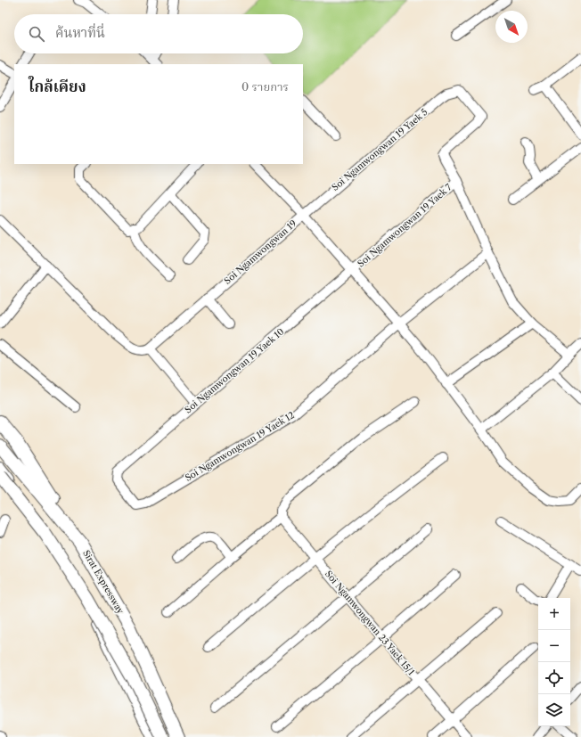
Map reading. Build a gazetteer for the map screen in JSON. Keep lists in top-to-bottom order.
{
  "streets": {
    "highway": ["Sirat Expressway"],
    "street": [
      "Soi Ngamwongwan 19 Yaek 5",
      "Soi Ngamwongwan 19 Yaek 7",
      "Soi Ngamwongwan 19",
      "Soi Ngamwongwan 19 Yaek 10",
      "Soi Ngamwongwan 19 Yaek 12",
      "Soi Ngamwongwan 23 Yaek 15/1"
    ]
  },
  "crossings": [
    ["Soi Ngamwongwan 19 Yaek 5", "Soi Ngamwongwan 19 Yaek 7"],
    ["Soi Ngamwongwan 19 Yaek 5", "Soi Ngamwongwan 19"],
    ["Soi Ngamwongwan 19 Yaek 7", "Soi Ngamwongwan 19"],
    ["Soi Ngamwongwan 19 Yaek 7", "Soi Ngamwongwan 19 Yaek 10"],
    ["Soi Ngamwongwan 19", "Soi Ngamwongwan 19 Yaek 10"],
    ["Soi Ngamwongwan 19", "Soi Ngamwongwan 19 Yaek 12"],
    ["Soi Ngamwongwan 19 Yaek 10", "Soi Ngamwongwan 19 Yaek 12"]
  ],
  "north": "bottom right",
  "page": {
    "search": "ค้นหาที่นี่",
    "heading": ["ใกล้เคียง", "0 รายการ"],
    "map_buttons": ["+", "−"]
  }
}
